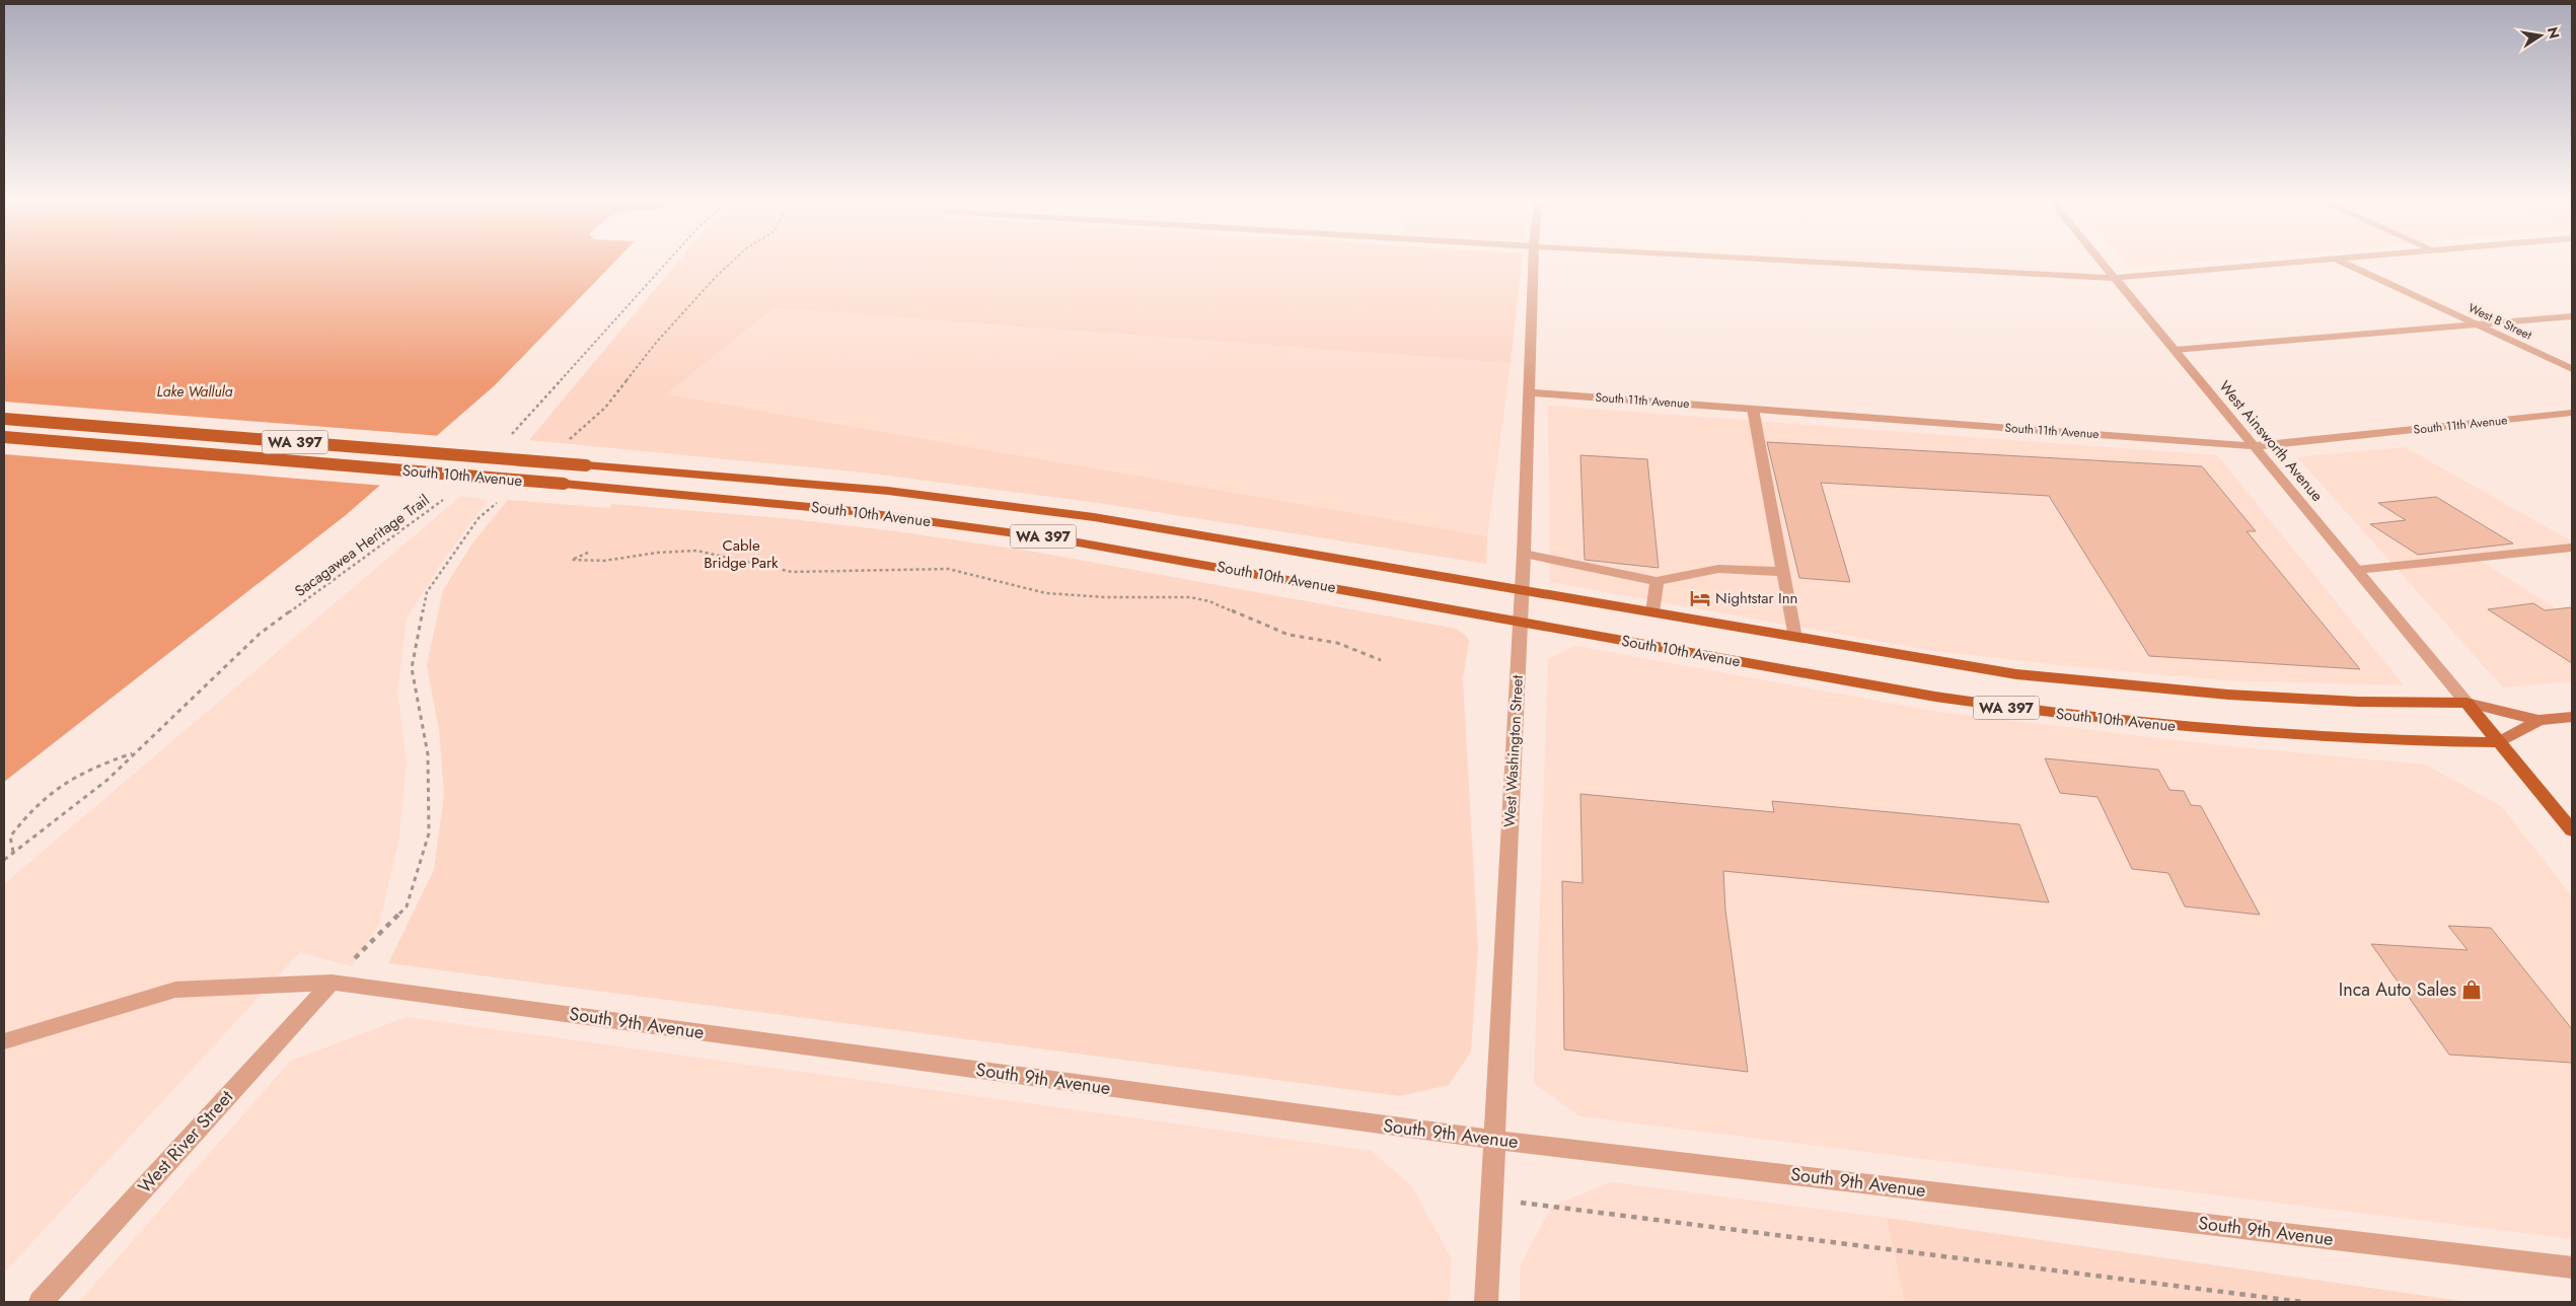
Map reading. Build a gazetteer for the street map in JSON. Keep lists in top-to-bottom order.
{
  "streets": {
    "main road": ["WA 397", "South 10th Avenue"],
    "street": [
      "West B Street",
      "South 11th Avenue",
      "West Ainsworth Avenue",
      "West Washington Street",
      "South 9th Avenue",
      "West River Street"
    ],
    "path": ["Sacagawea Heritage Trail"]
  },
  "crossings": [
    ["South 11th Avenue", "West Ainsworth Avenue"],
    ["South 11th Avenue", "West Washington Street"],
    ["West Ainsworth Avenue", "South 10th Avenue"],
    ["South 10th Avenue", "West Washington Street"],
    ["West Washington Street", "South 9th Avenue"],
    ["South 9th Avenue", "West River Street"]
  ],
  "water": ["Lake Wallula"],
  "parks": ["Cable Bridge Park"],
  "places": {
    "hotel": ["Nightstar Inn"],
    "shop": ["Inca Auto Sales"]
  },
  "north": "right"
}
